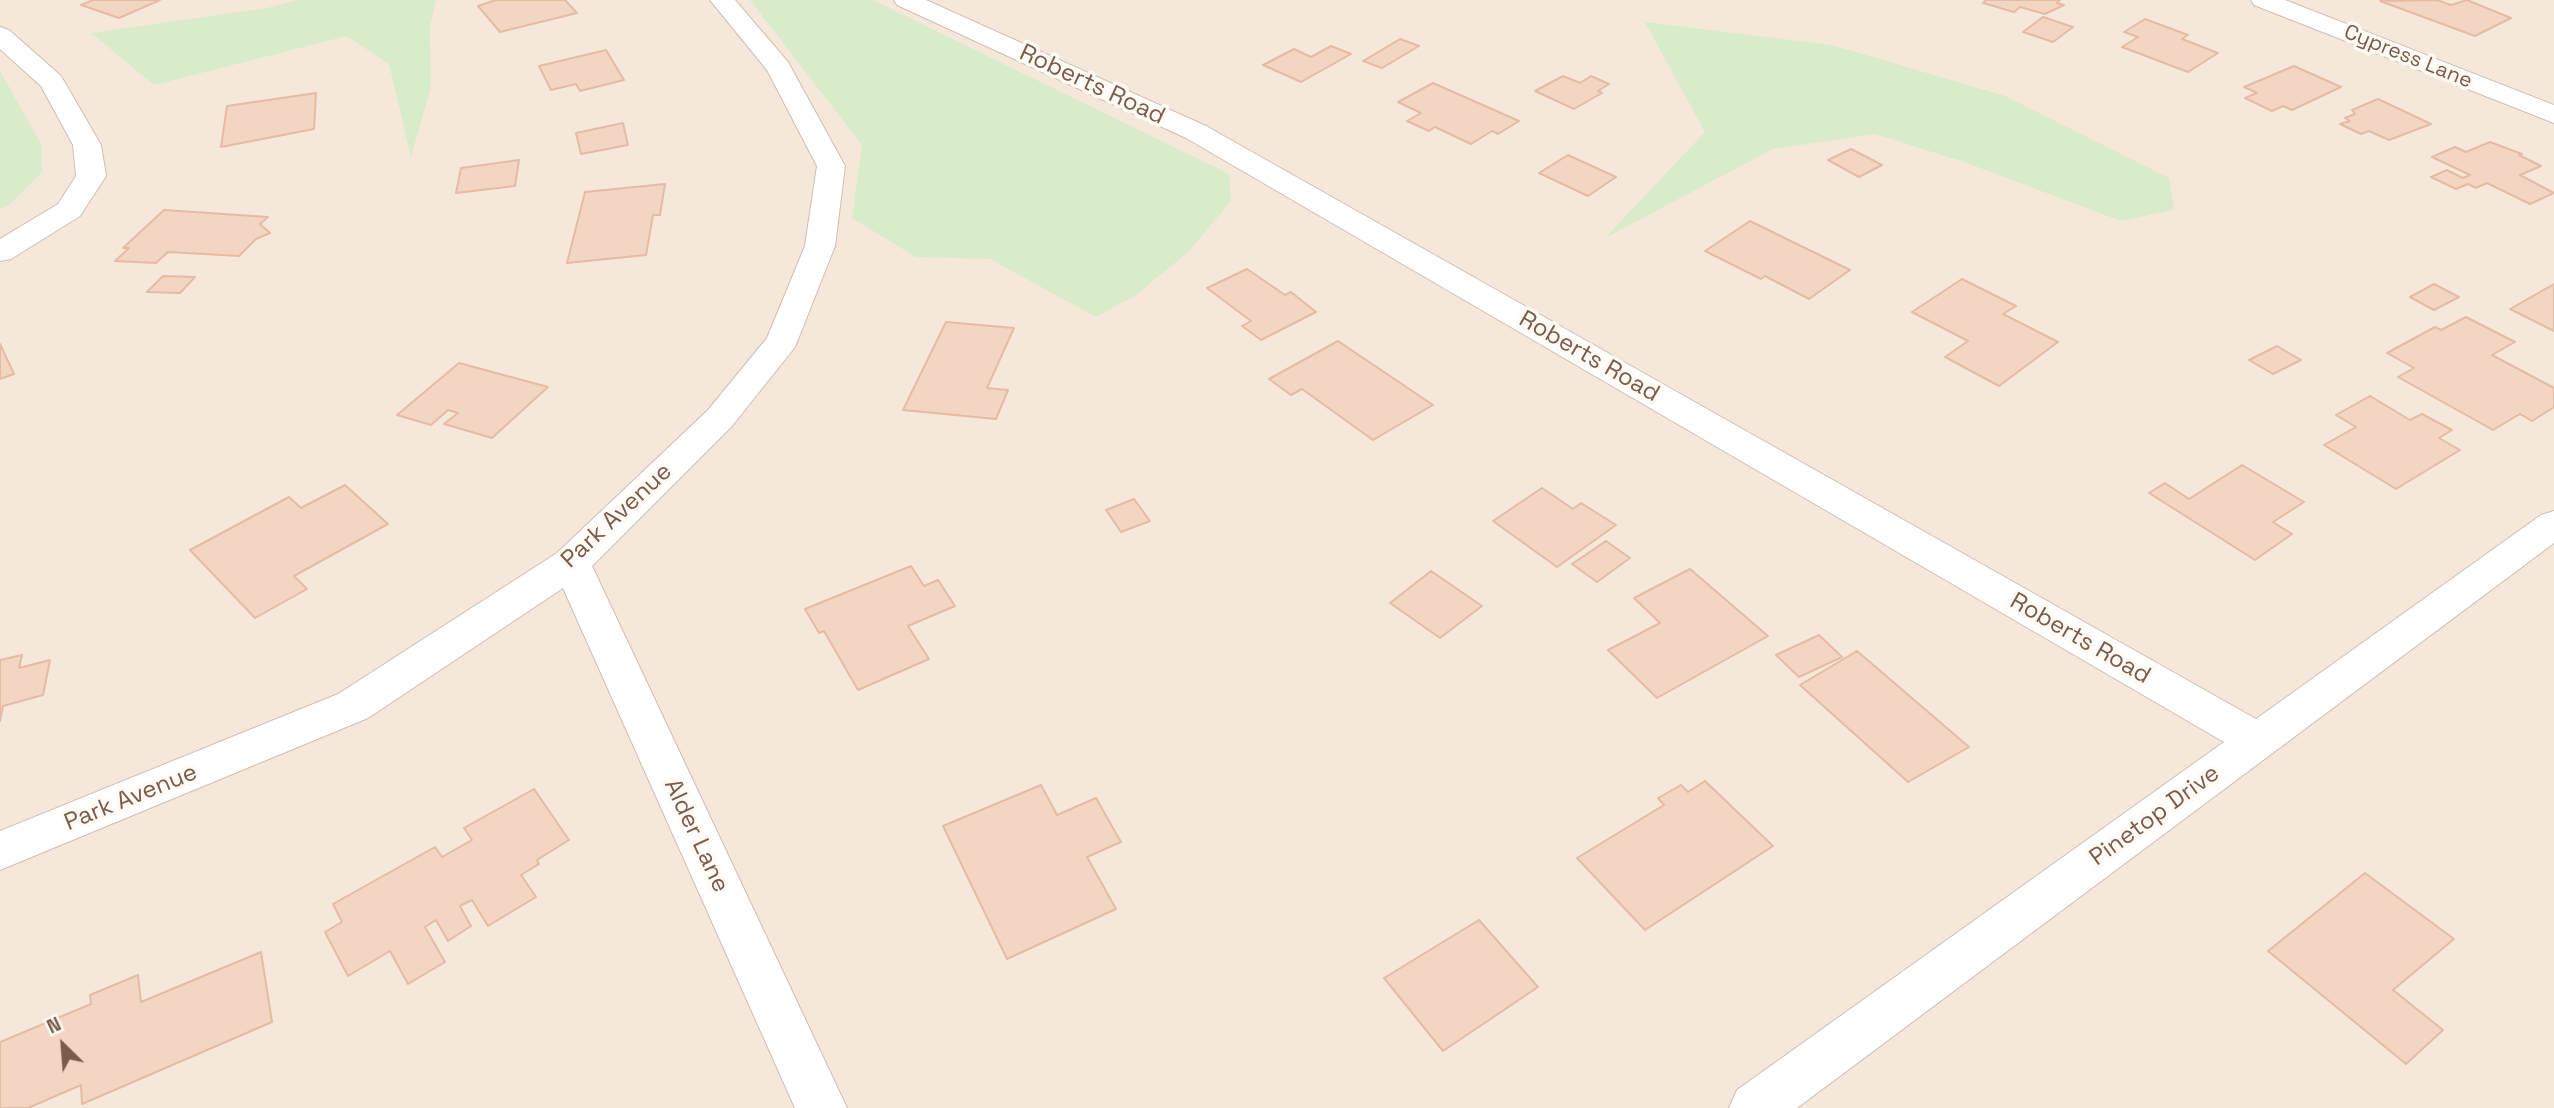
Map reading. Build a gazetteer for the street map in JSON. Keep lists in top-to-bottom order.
{
  "streets": {
    "street": [
      "Cypress Lane",
      "Roberts Road",
      "Park Avenue",
      "Pinetop Drive",
      "Alder Lane"
    ]
  },
  "crossings": [
    ["Roberts Road", "Pinetop Drive"],
    ["Park Avenue", "Alder Lane"]
  ],
  "north": "top left"
}
